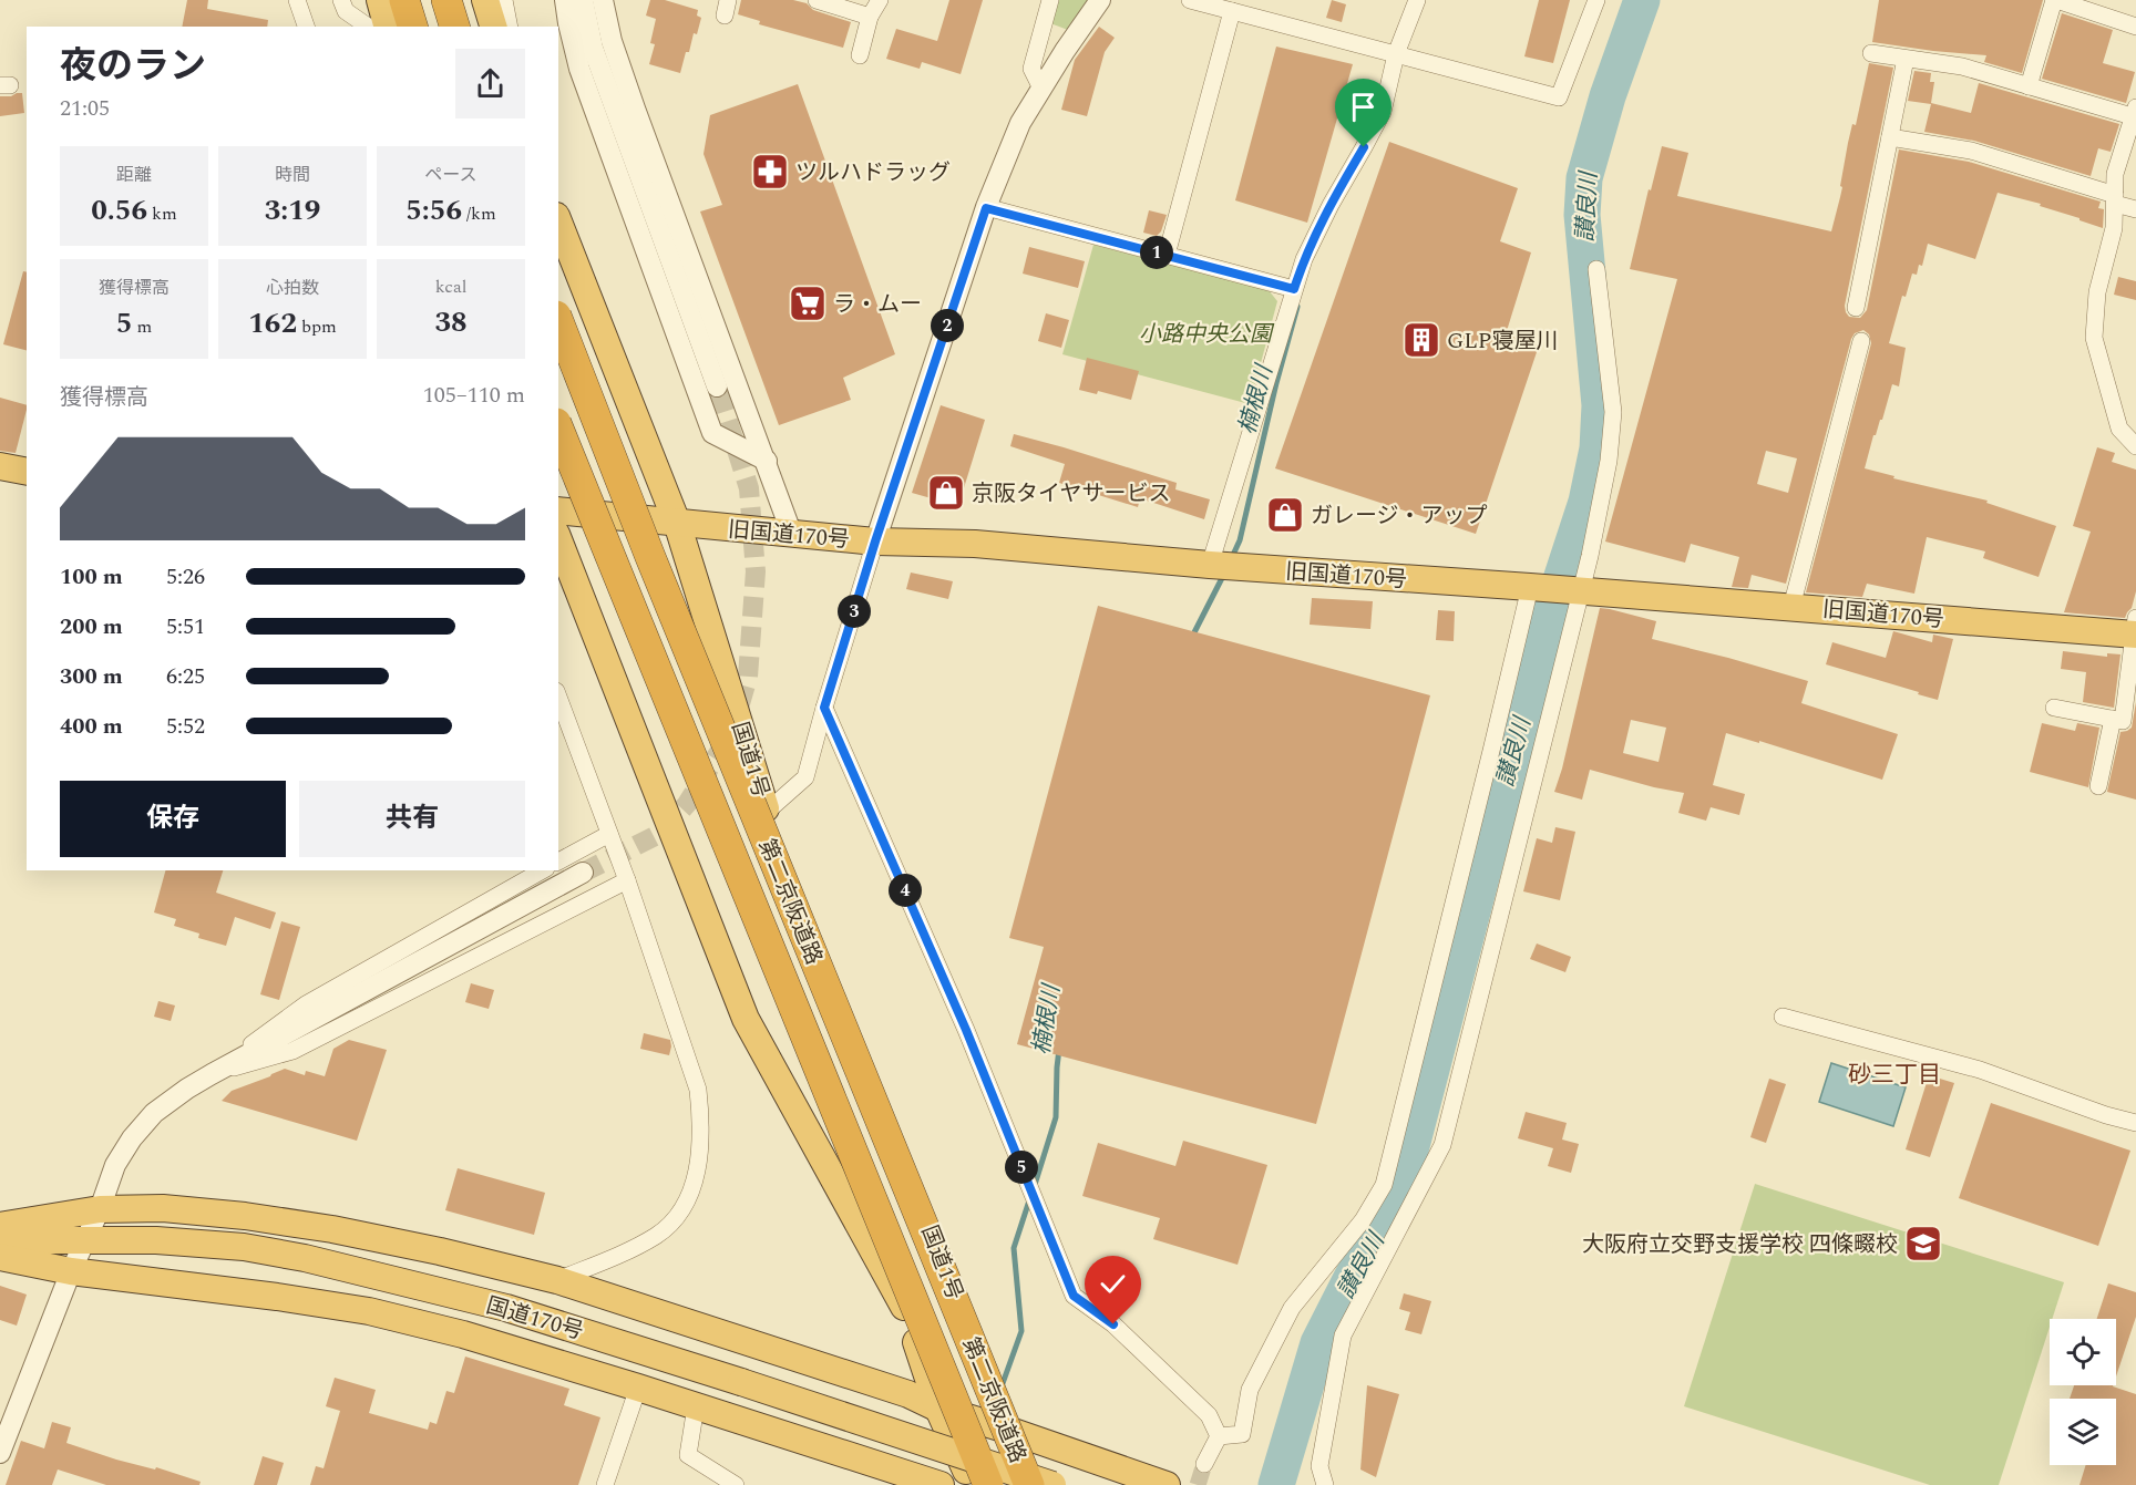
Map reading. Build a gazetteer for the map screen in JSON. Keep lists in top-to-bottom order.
{
  "streets": {
    "highway": [
      "旧国道170号",
      "国道1号",
      "第二京阪道路",
      "国道170号"
    ]
  },
  "crossings": [
    ["旧国道170号", "国道1号"],
    ["国道1号", "第二京阪道路"]
  ],
  "districts": ["砂三丁目"],
  "water": ["讃良川", "楠根川"],
  "parks": ["小路中央公園"],
  "places": {
    "pharmacy": ["ツルハドラッグ"],
    "supermarket": ["ラ・ムー"],
    "building": ["GLP寝屋川"],
    "shop": ["京阪タイヤサービス", "ガレージ・アップ"],
    "school or university": ["大阪府立交野支援学校 四條畷校"]
  },
  "page": {
    "heading": ["夜のラン", "21:05"],
    "stats": [
      ["距離", "0.56 km"],
      ["時間", "3:19"],
      ["ペース", "5:56 /km"],
      ["獲得標高", "5 m"],
      ["心拍数", "162 bpm"],
      ["kcal", "38"]
    ],
    "pins": [
      "1",
      "2",
      "3",
      "4",
      "5"
    ],
    "chart": ["獲得標高", "105–110 m"],
    "list": [
      {
        "name": "100 m",
        "note": "5:26"
      },
      {
        "name": "200 m",
        "note": "5:51"
      },
      {
        "name": "300 m",
        "note": "6:25"
      },
      {
        "name": "400 m",
        "note": "5:52"
      }
    ],
    "buttons": ["保存", "共有"]
  }
}
